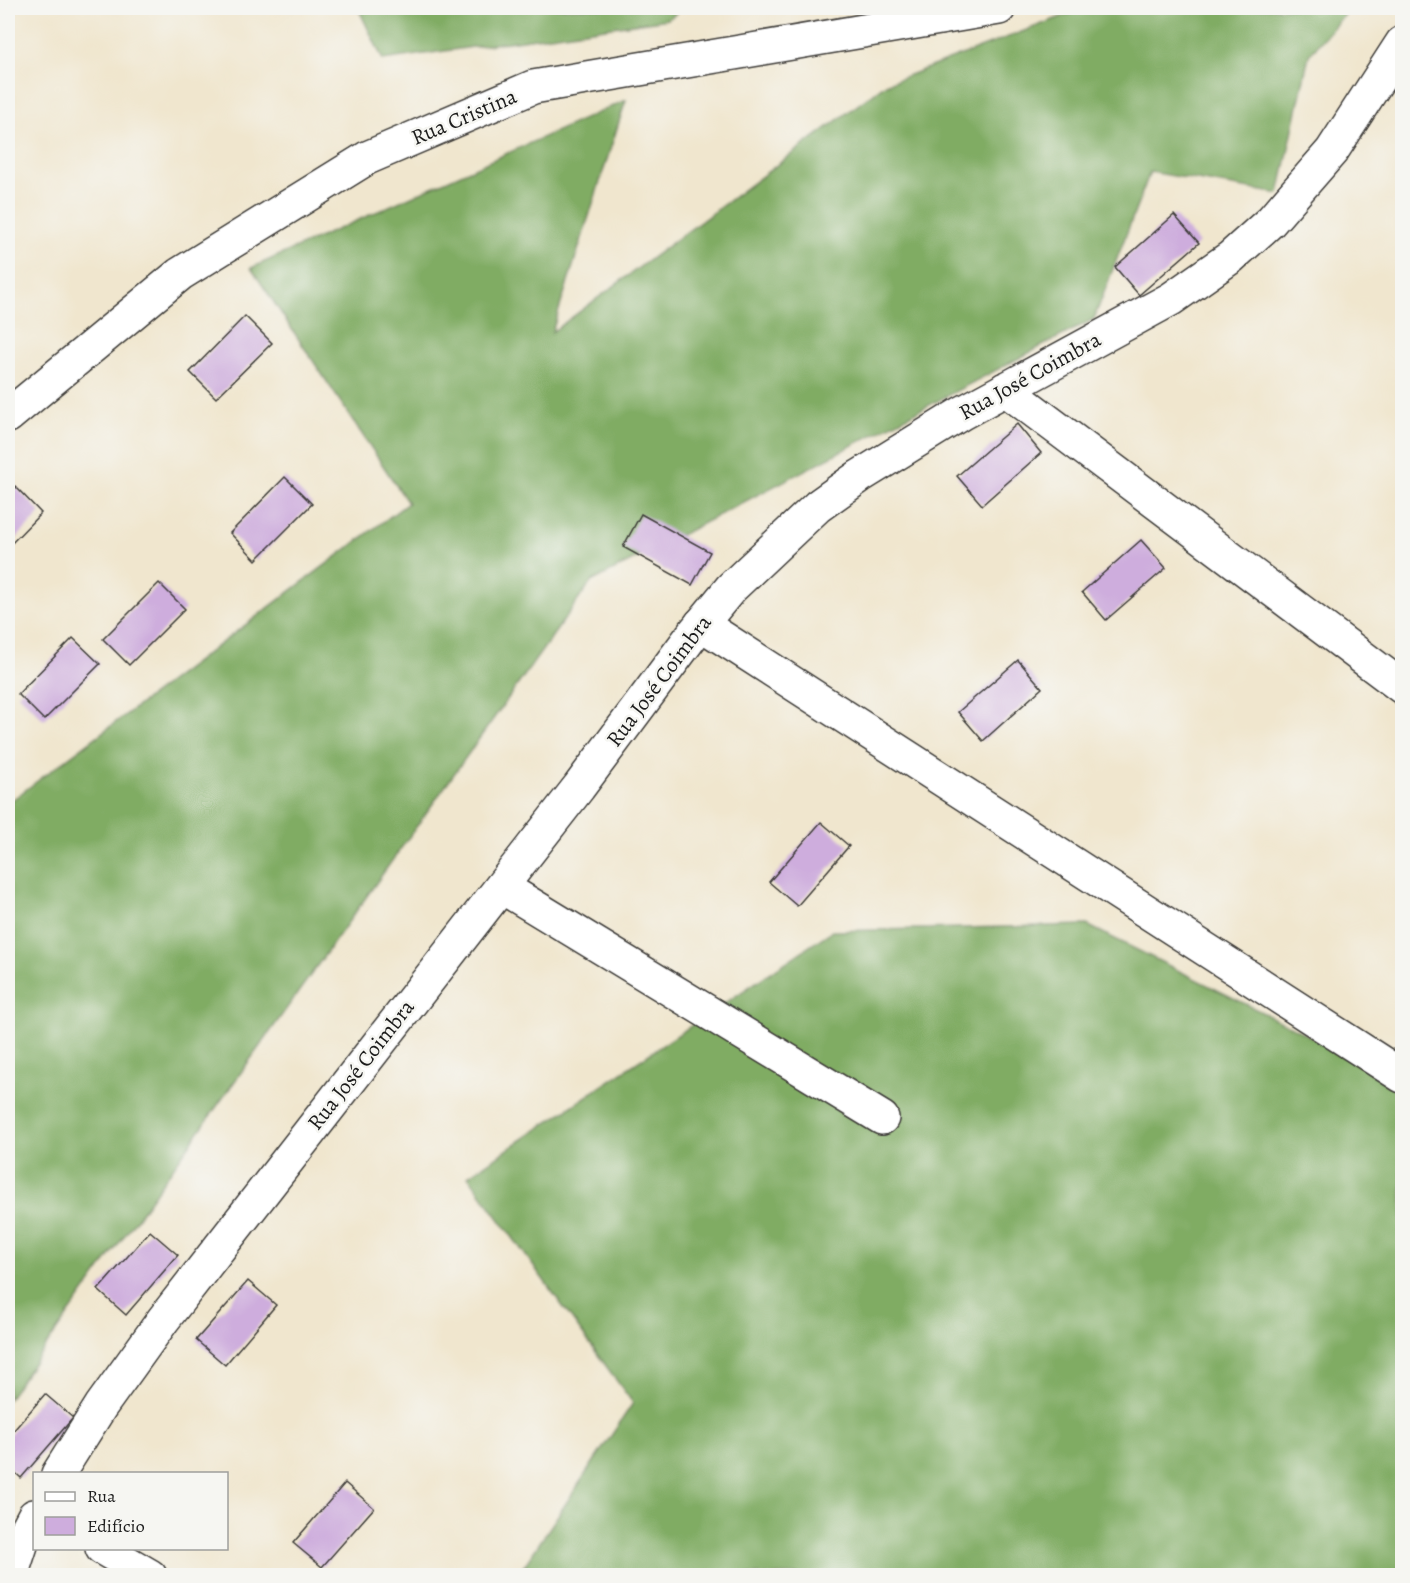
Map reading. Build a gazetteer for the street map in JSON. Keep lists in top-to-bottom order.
{
  "streets": {
    "street": ["Rua Cristina", "Rua José Coimbra"]
  },
  "legend": ["Rua", "Edifício"]
}
